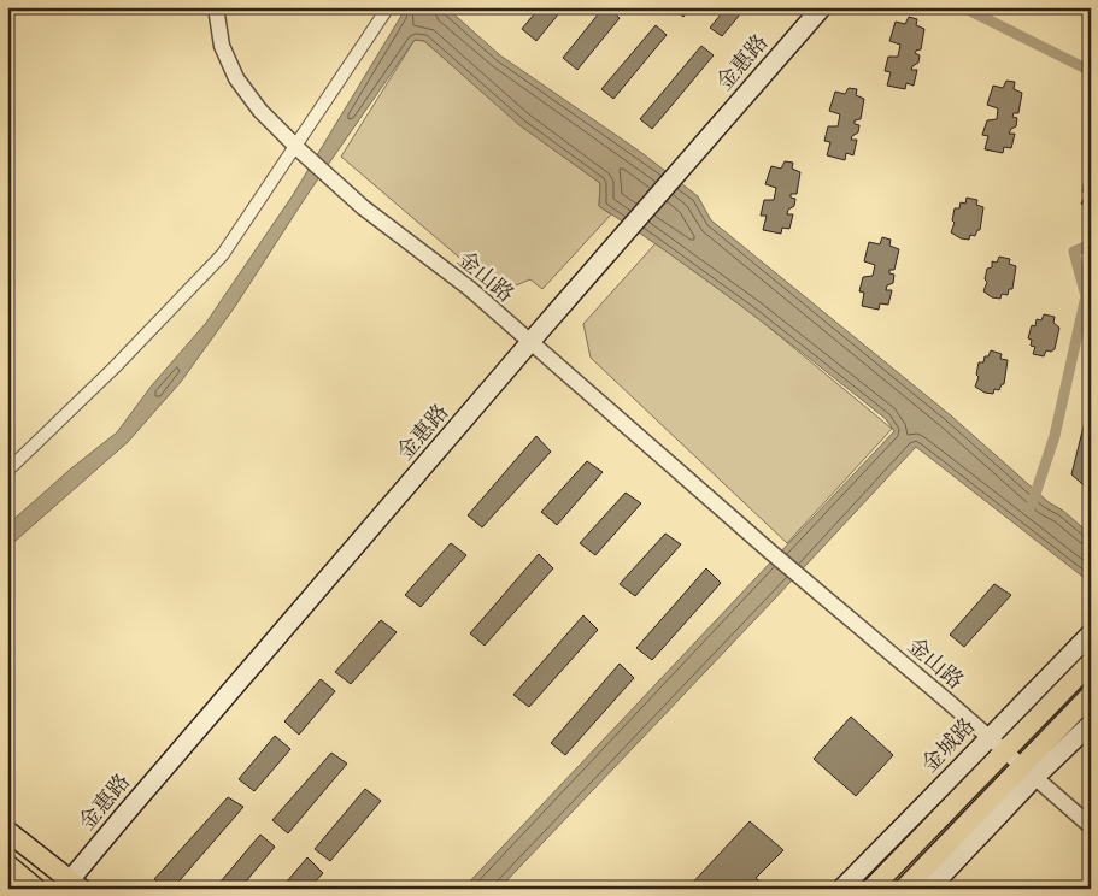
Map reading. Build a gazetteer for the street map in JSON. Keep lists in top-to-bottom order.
{
  "streets": {
    "main road": ["金惠路", "金城路"],
    "street": ["金山路"]
  },
  "crossings": [
    ["金惠路", "金山路"],
    ["金山路", "金城路"]
  ]
}
